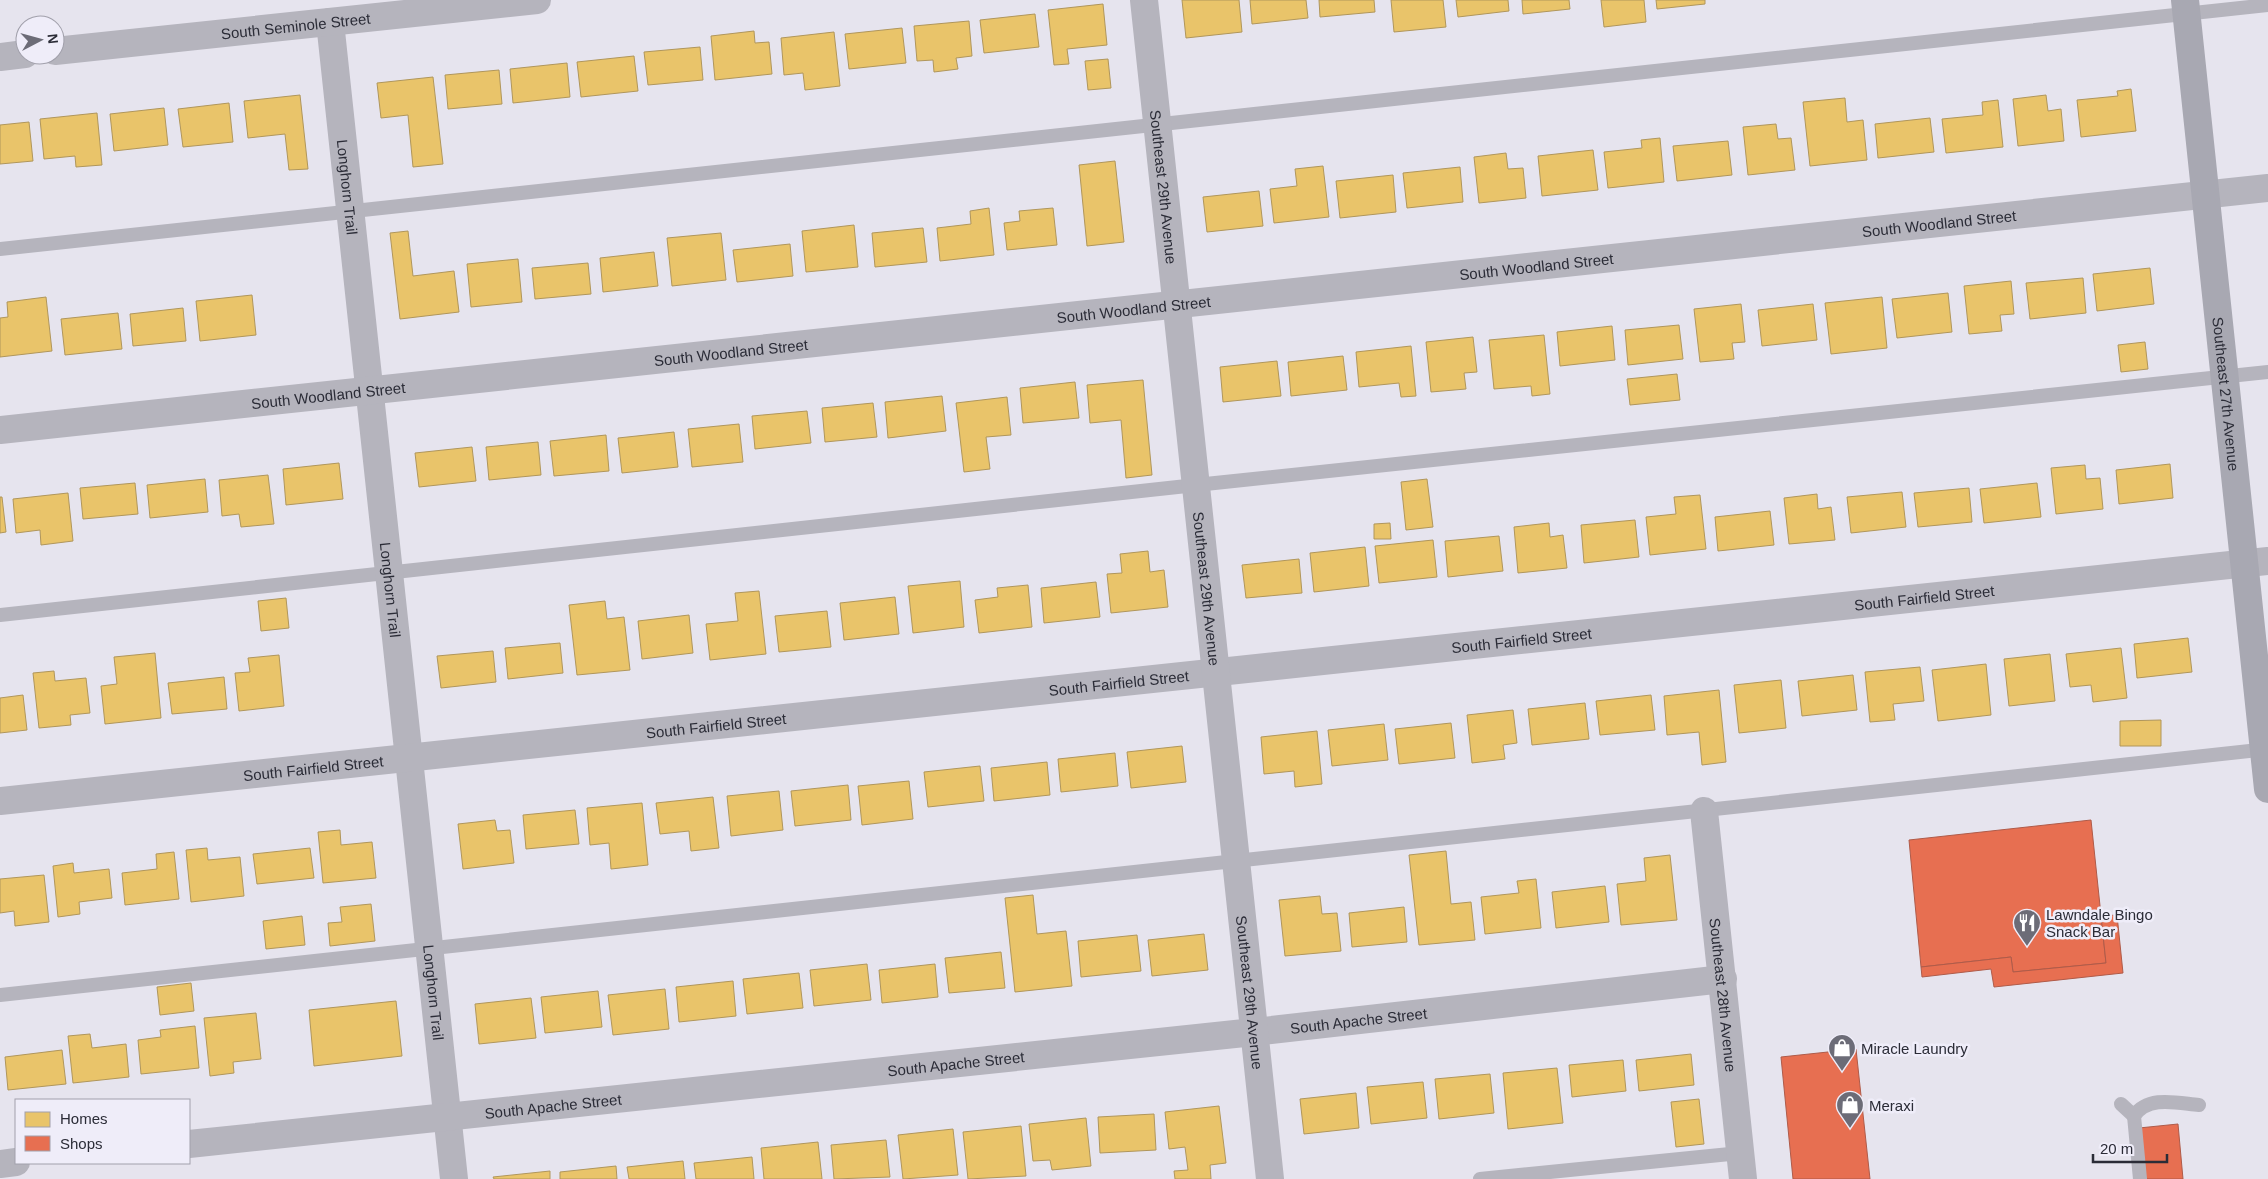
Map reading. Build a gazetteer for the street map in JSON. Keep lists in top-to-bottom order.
{
  "streets": {
    "main road": ["Southeast 27th Avenue"],
    "street": [
      "South Seminole Street",
      "Longhorn Trail",
      "Southeast 29th Avenue",
      "South Woodland Street",
      "South Fairfield Street",
      "Southeast 28th Avenue",
      "South Apache Street"
    ]
  },
  "crossings": [
    ["South Seminole Street", "Longhorn Trail"],
    ["Longhorn Trail", "South Woodland Street"],
    ["Longhorn Trail", "South Fairfield Street"],
    ["Longhorn Trail", "South Apache Street"],
    ["Southeast 29th Avenue", "South Woodland Street"],
    ["Southeast 29th Avenue", "South Fairfield Street"],
    ["Southeast 29th Avenue", "South Apache Street"],
    ["South Woodland Street", "Southeast 27th Avenue"],
    ["Southeast 27th Avenue", "South Fairfield Street"],
    ["Southeast 28th Avenue", "South Apache Street"]
  ],
  "places": {
    "restaurant": ["Lawndale Bingo Snack Bar"],
    "shop": ["Miracle Laundry", "Meraxi"]
  },
  "legend": ["Homes", "Shops"],
  "scale_bar": "20 m",
  "north": "right"
}
